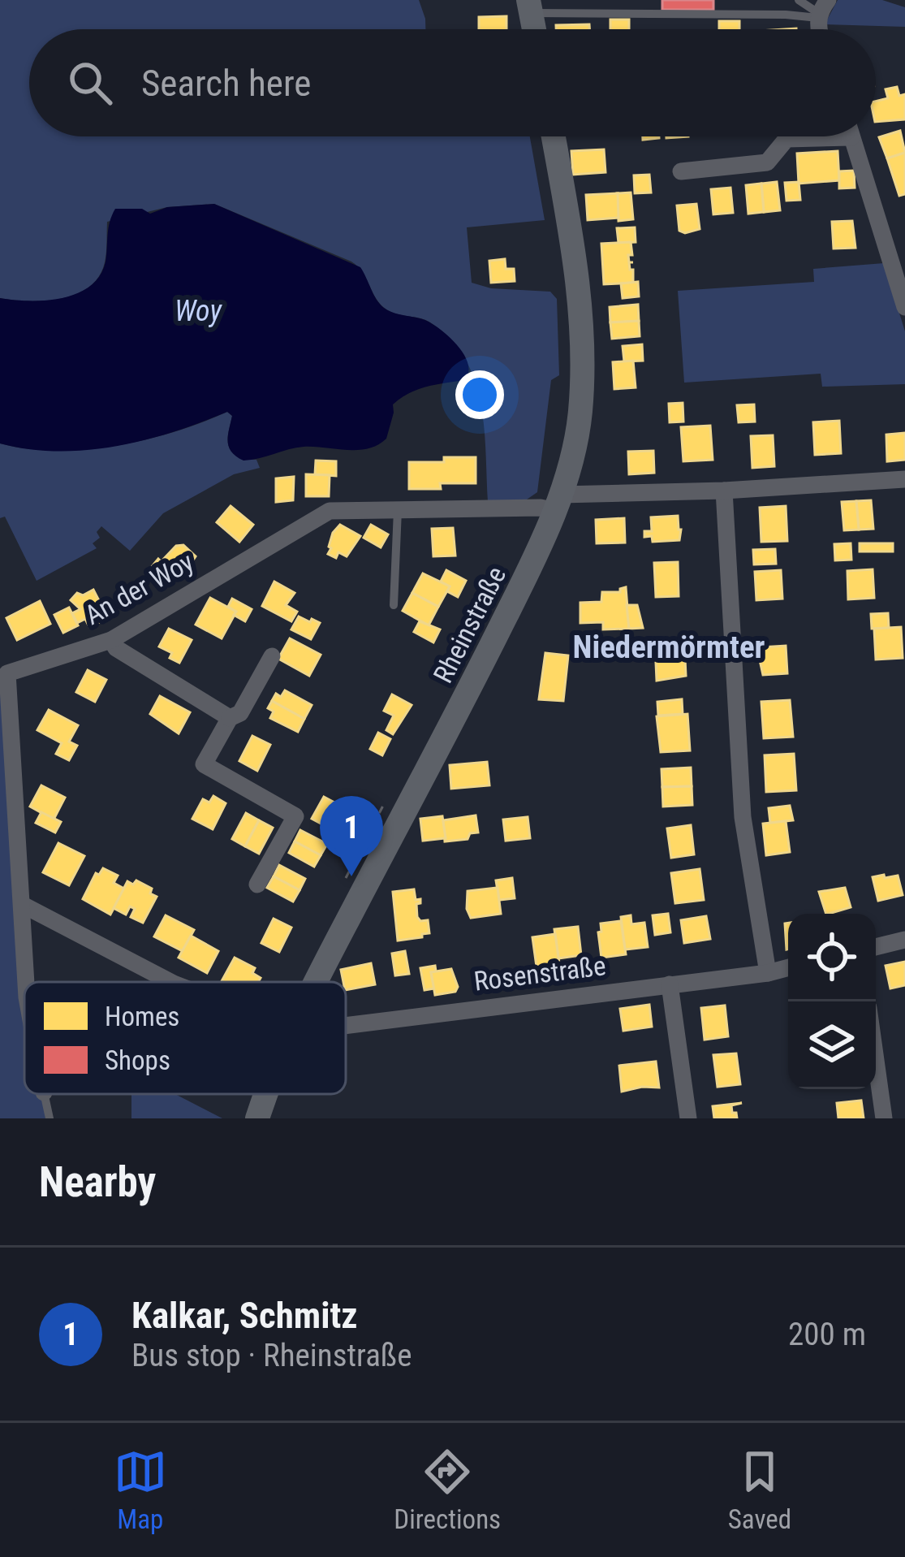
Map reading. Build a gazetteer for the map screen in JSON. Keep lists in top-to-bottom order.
{
  "streets": {
    "main road": ["Rheinstraße"],
    "street": ["An der Woy", "Rosenstraße"]
  },
  "crossings": [
    ["An der Woy", "Rheinstraße"]
  ],
  "districts": ["Niedermörmter"],
  "water": ["Woy"],
  "legend": ["Homes", "Shops"],
  "page": {
    "search": "Search here",
    "pins": "1",
    "heading": "Nearby",
    "list": [
      {
        "mark": "1",
        "name": "Kalkar, Schmitz",
        "note": "Bus stop · Rheinstraße",
        "value": "200 m"
      }
    ],
    "nav": ["Map", "Directions", "Saved"]
  }
}
